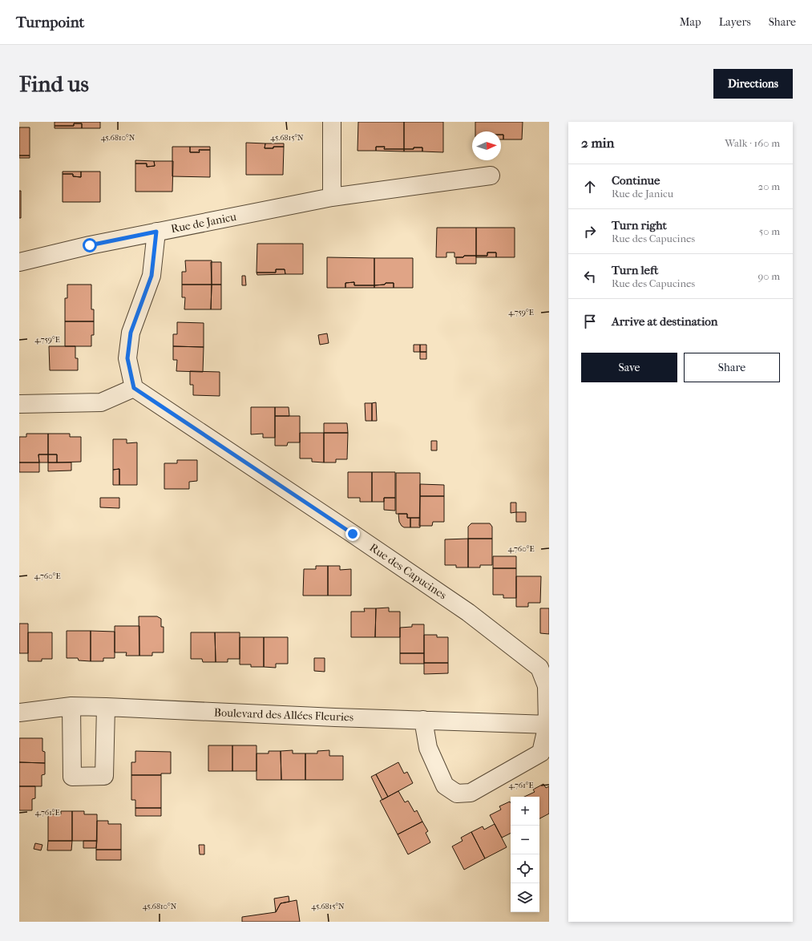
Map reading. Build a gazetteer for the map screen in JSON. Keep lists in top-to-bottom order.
{
  "streets": {
    "street": ["Rue de Janicu", "Rue des Capucines", "Boulevard des Allées Fleuries"]
  },
  "crossings": [
    ["Rue des Capucines", "Boulevard des Allées Fleuries"]
  ],
  "north": "right",
  "page": {
    "header": "Turnpoint",
    "nav": ["Map", "Layers", "Share"],
    "buttons": [
      "Directions",
      ["Save", "Share"]
    ],
    "title": "Find us",
    "heading": ["2 min", "Walk · 160 m"],
    "list": [
      ["Continue", "Rue de Janicu", "20 m"],
      ["Turn right", "Rue des Capucines", "50 m"],
      ["Turn left", "Rue des Capucines", "90 m"],
      "Arrive at destination"
    ],
    "map_buttons": ["+", "−"]
  },
  "coordinates": [
    "45.6810°N",
    "45.6815°N",
    "4.759°E",
    "4.760°E",
    "4.761°E"
  ]
}
